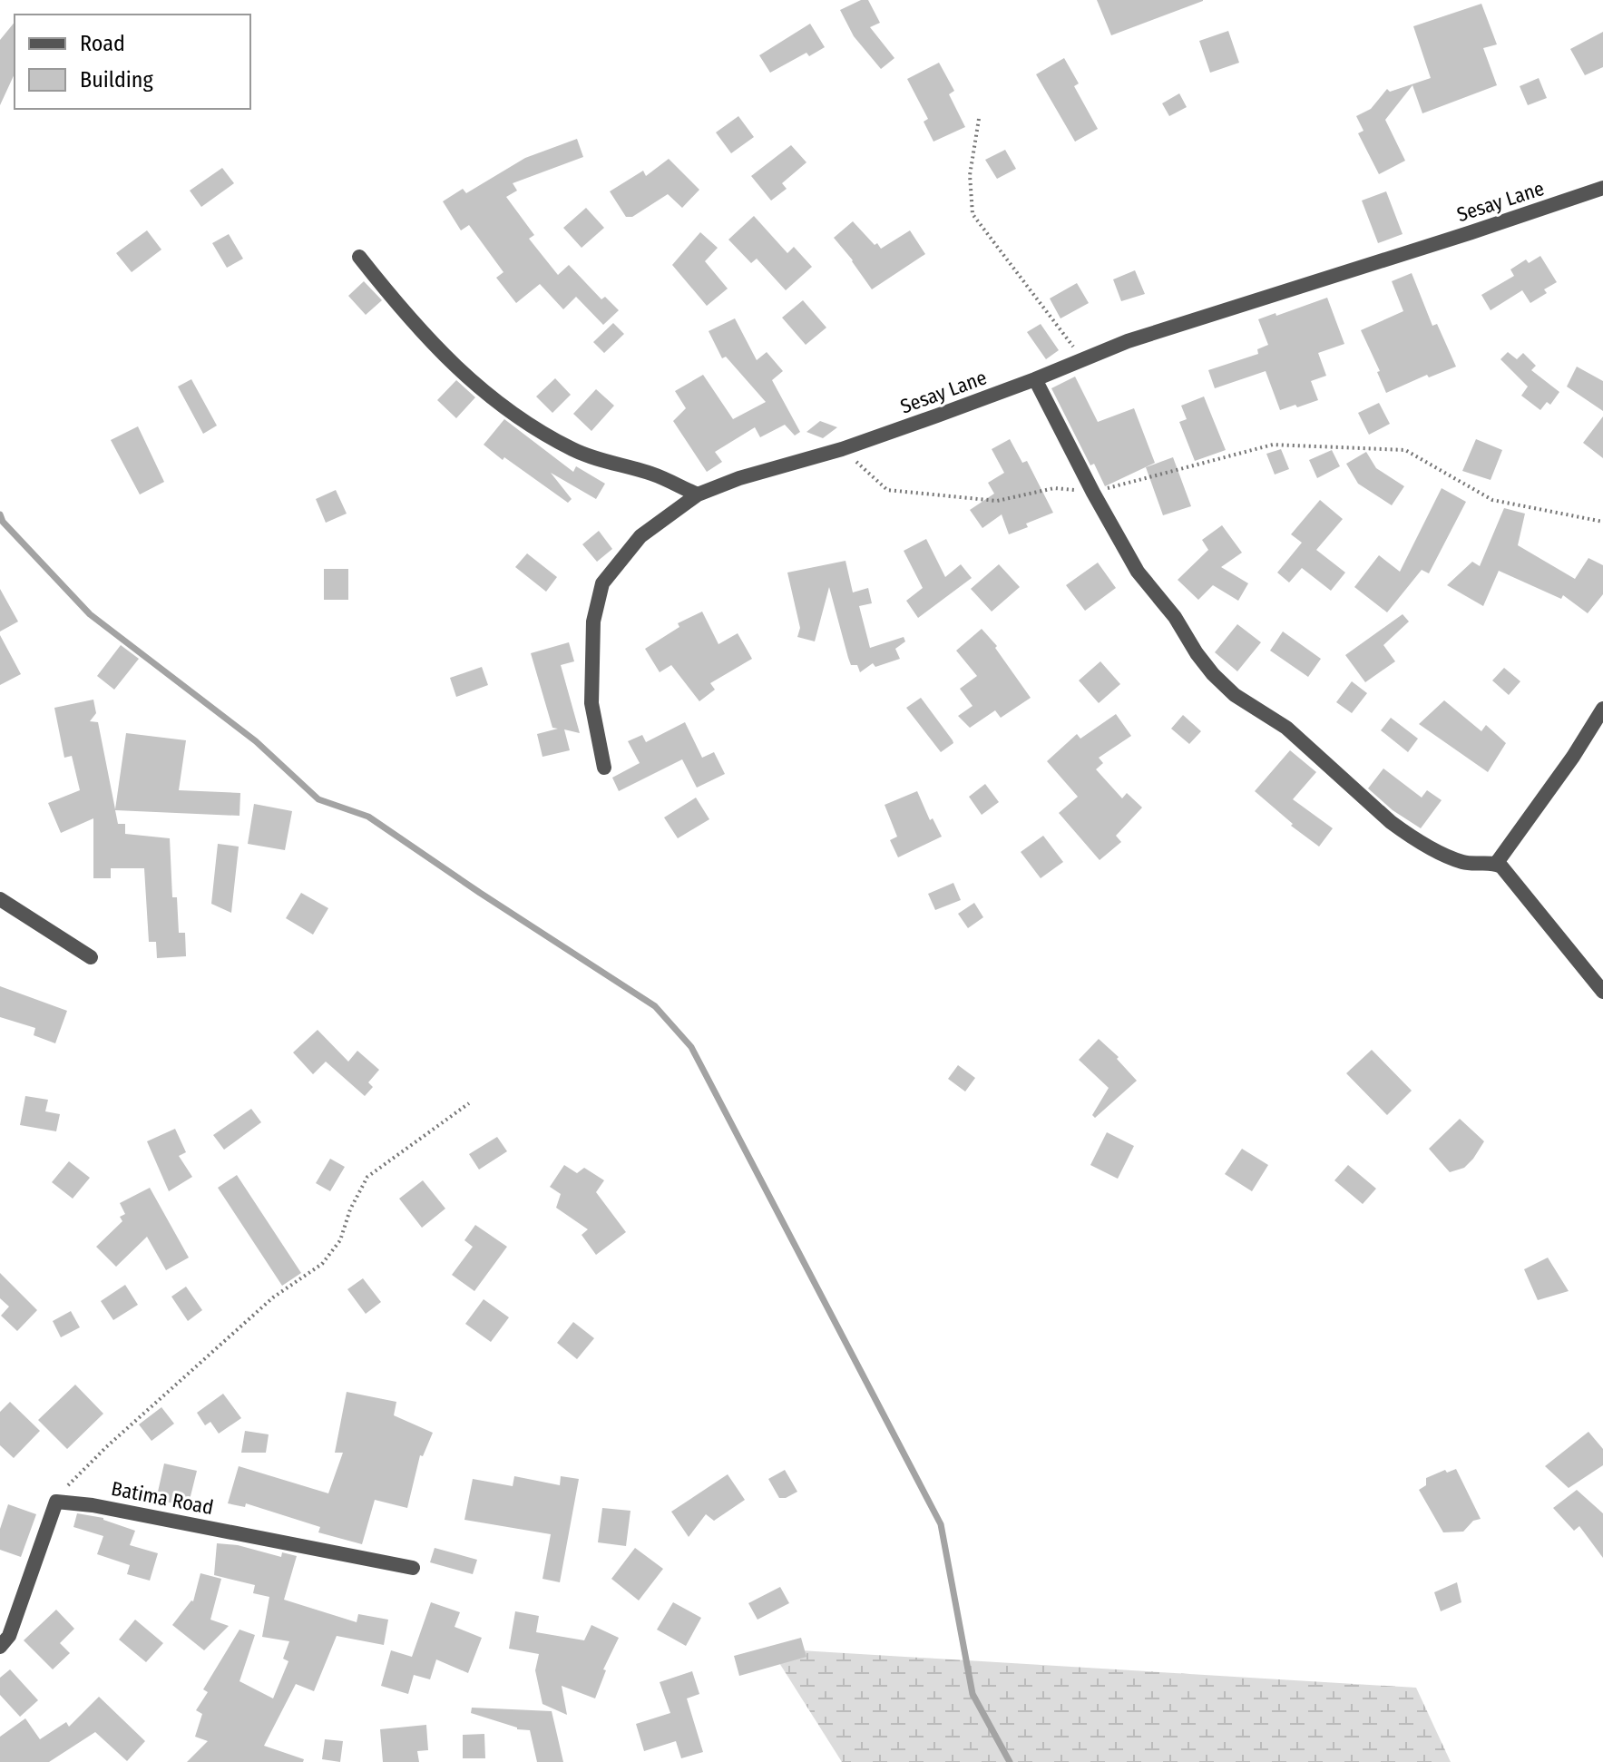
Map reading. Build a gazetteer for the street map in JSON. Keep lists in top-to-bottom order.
{
  "streets": {
    "street": ["Sesay Lane", "Batima Road"]
  },
  "legend": ["Road", "Building"]
}
